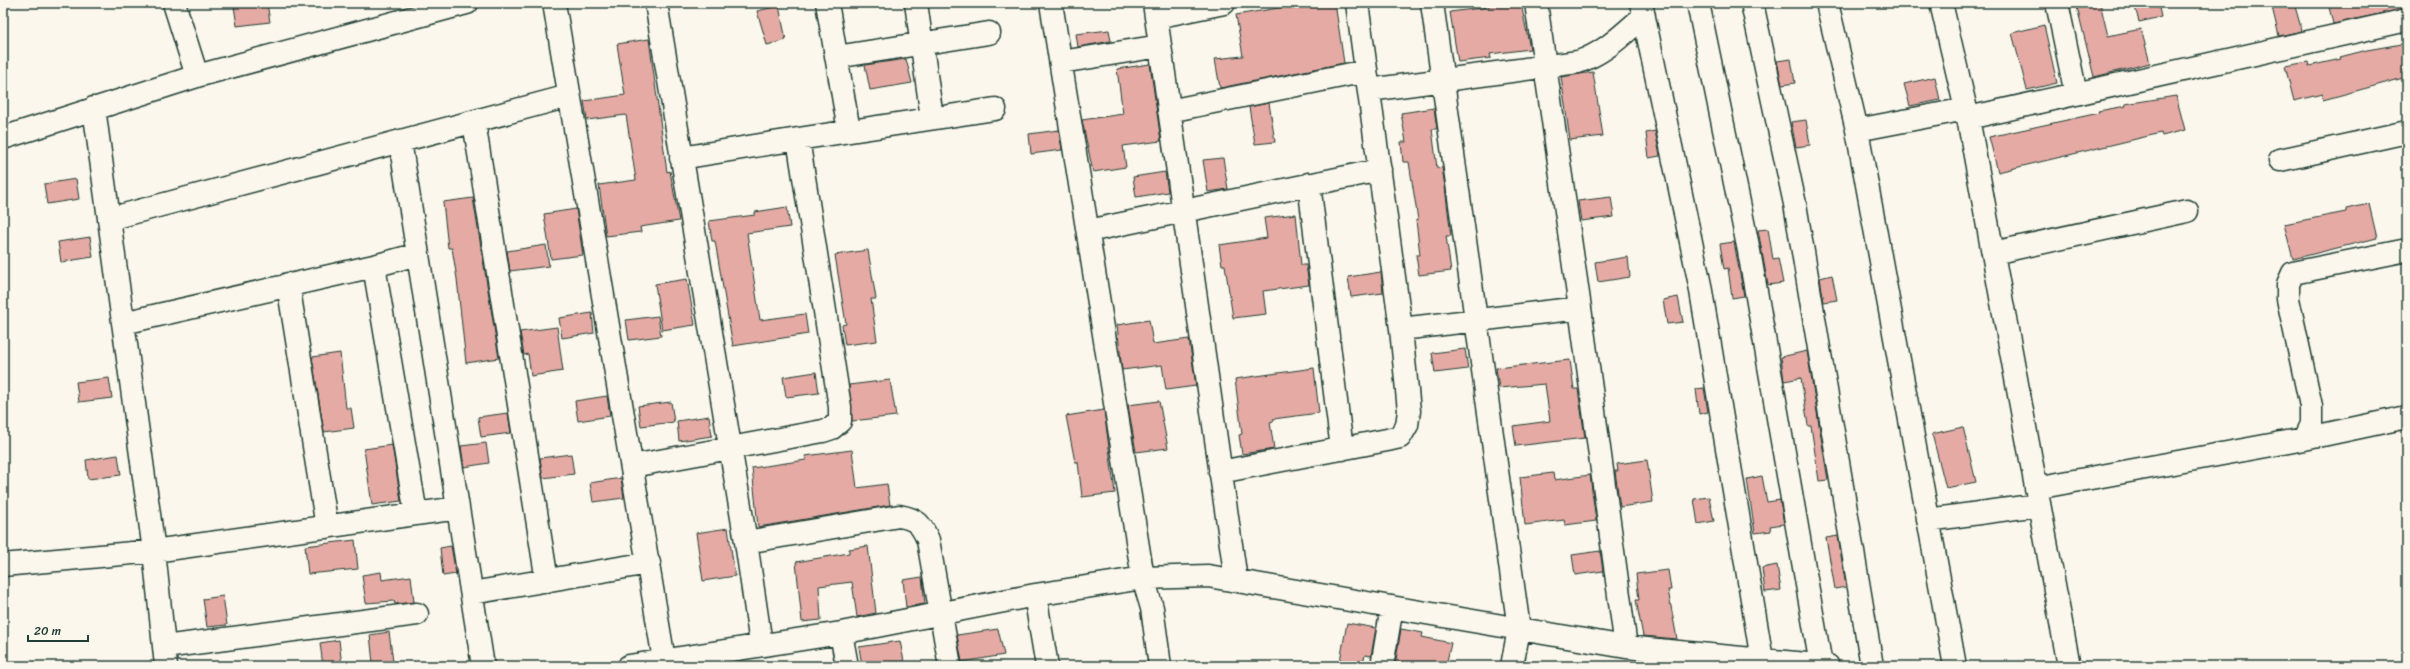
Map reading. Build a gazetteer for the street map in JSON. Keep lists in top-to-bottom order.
{
  "scale_bar": "20 m"
}
